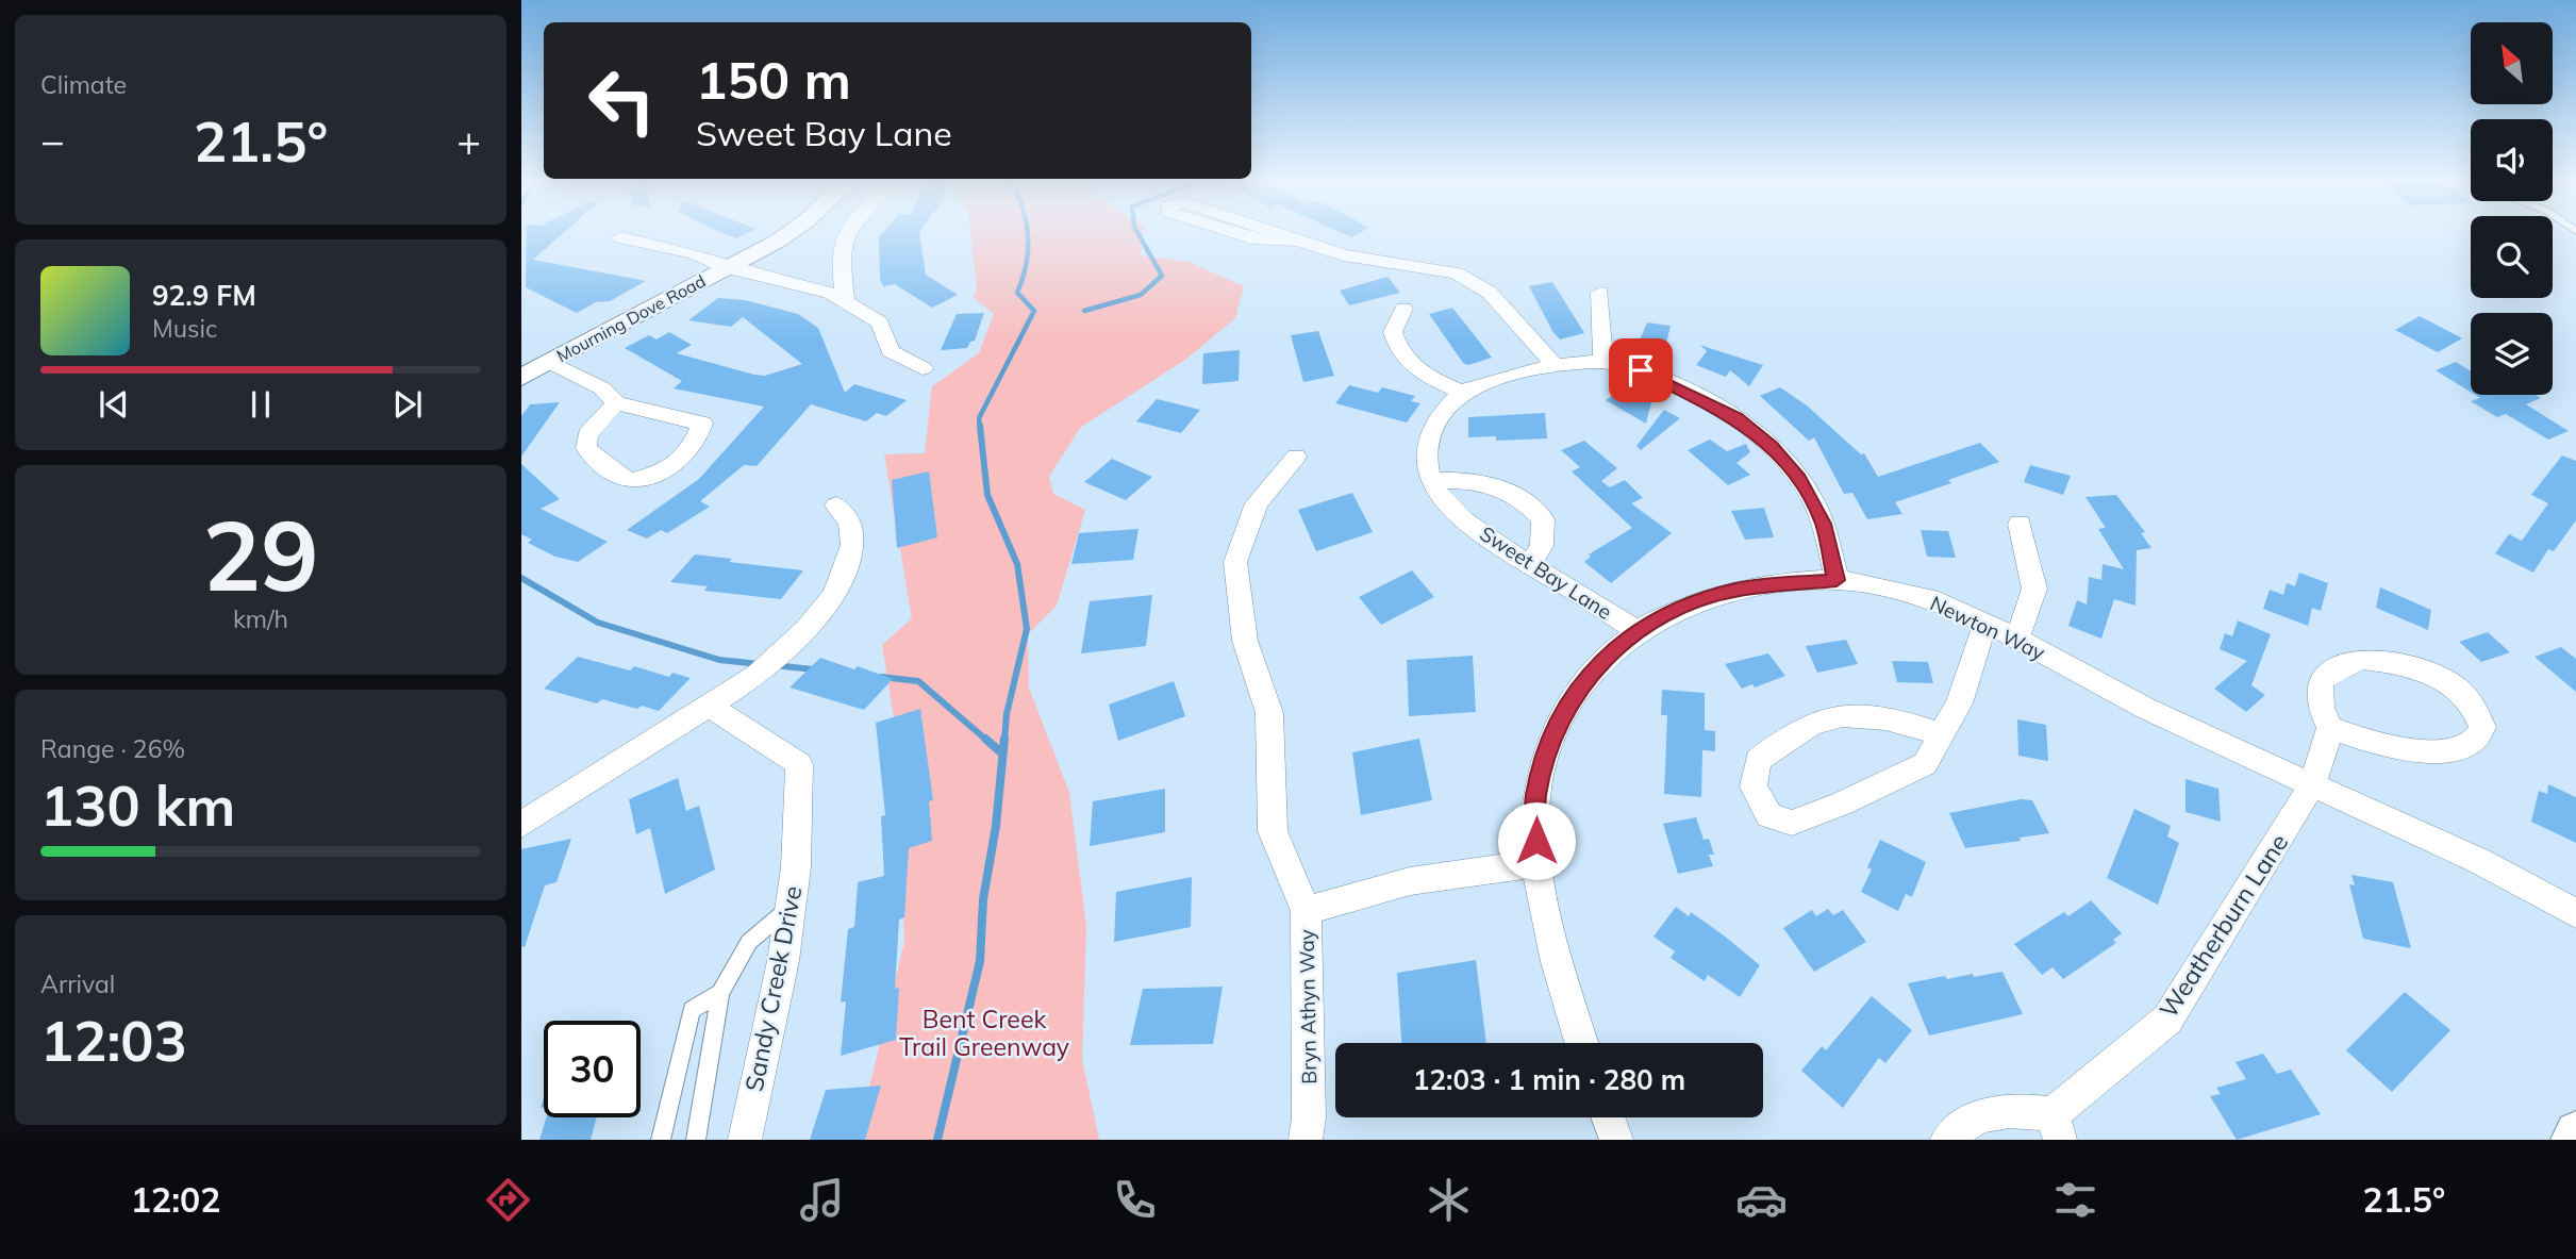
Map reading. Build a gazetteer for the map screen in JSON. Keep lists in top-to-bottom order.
{
  "streets": {
    "street": [
      "Mourning Dove Road",
      "Sweet Bay Lane",
      "Newton Way",
      "Weatherburn Lane",
      "Sandy Creek Drive",
      "Bryn Athyn Way"
    ]
  },
  "crossings": [
    ["Sweet Bay Lane", "Newton Way"],
    ["Newton Way", "Weatherburn Lane"]
  ],
  "parks": ["Bent Creek Trail Greenway"],
  "north": "top left",
  "page": {
    "tile": [
      "Climate",
      ["29", "km/h"],
      ["Range · 26%", "130 km"],
      ["Arrival", "12:03"]
    ],
    "turn": ["150 m", "Sweet Bay Lane"],
    "heat": ["−", "21.5°", "+"],
    "song": ["92.9 FM", "Music"],
    "limit": "30",
    "trip": "12:03 · 1 min · 280 m",
    "tabs": ["12:02", "21.5°"]
  }
}
